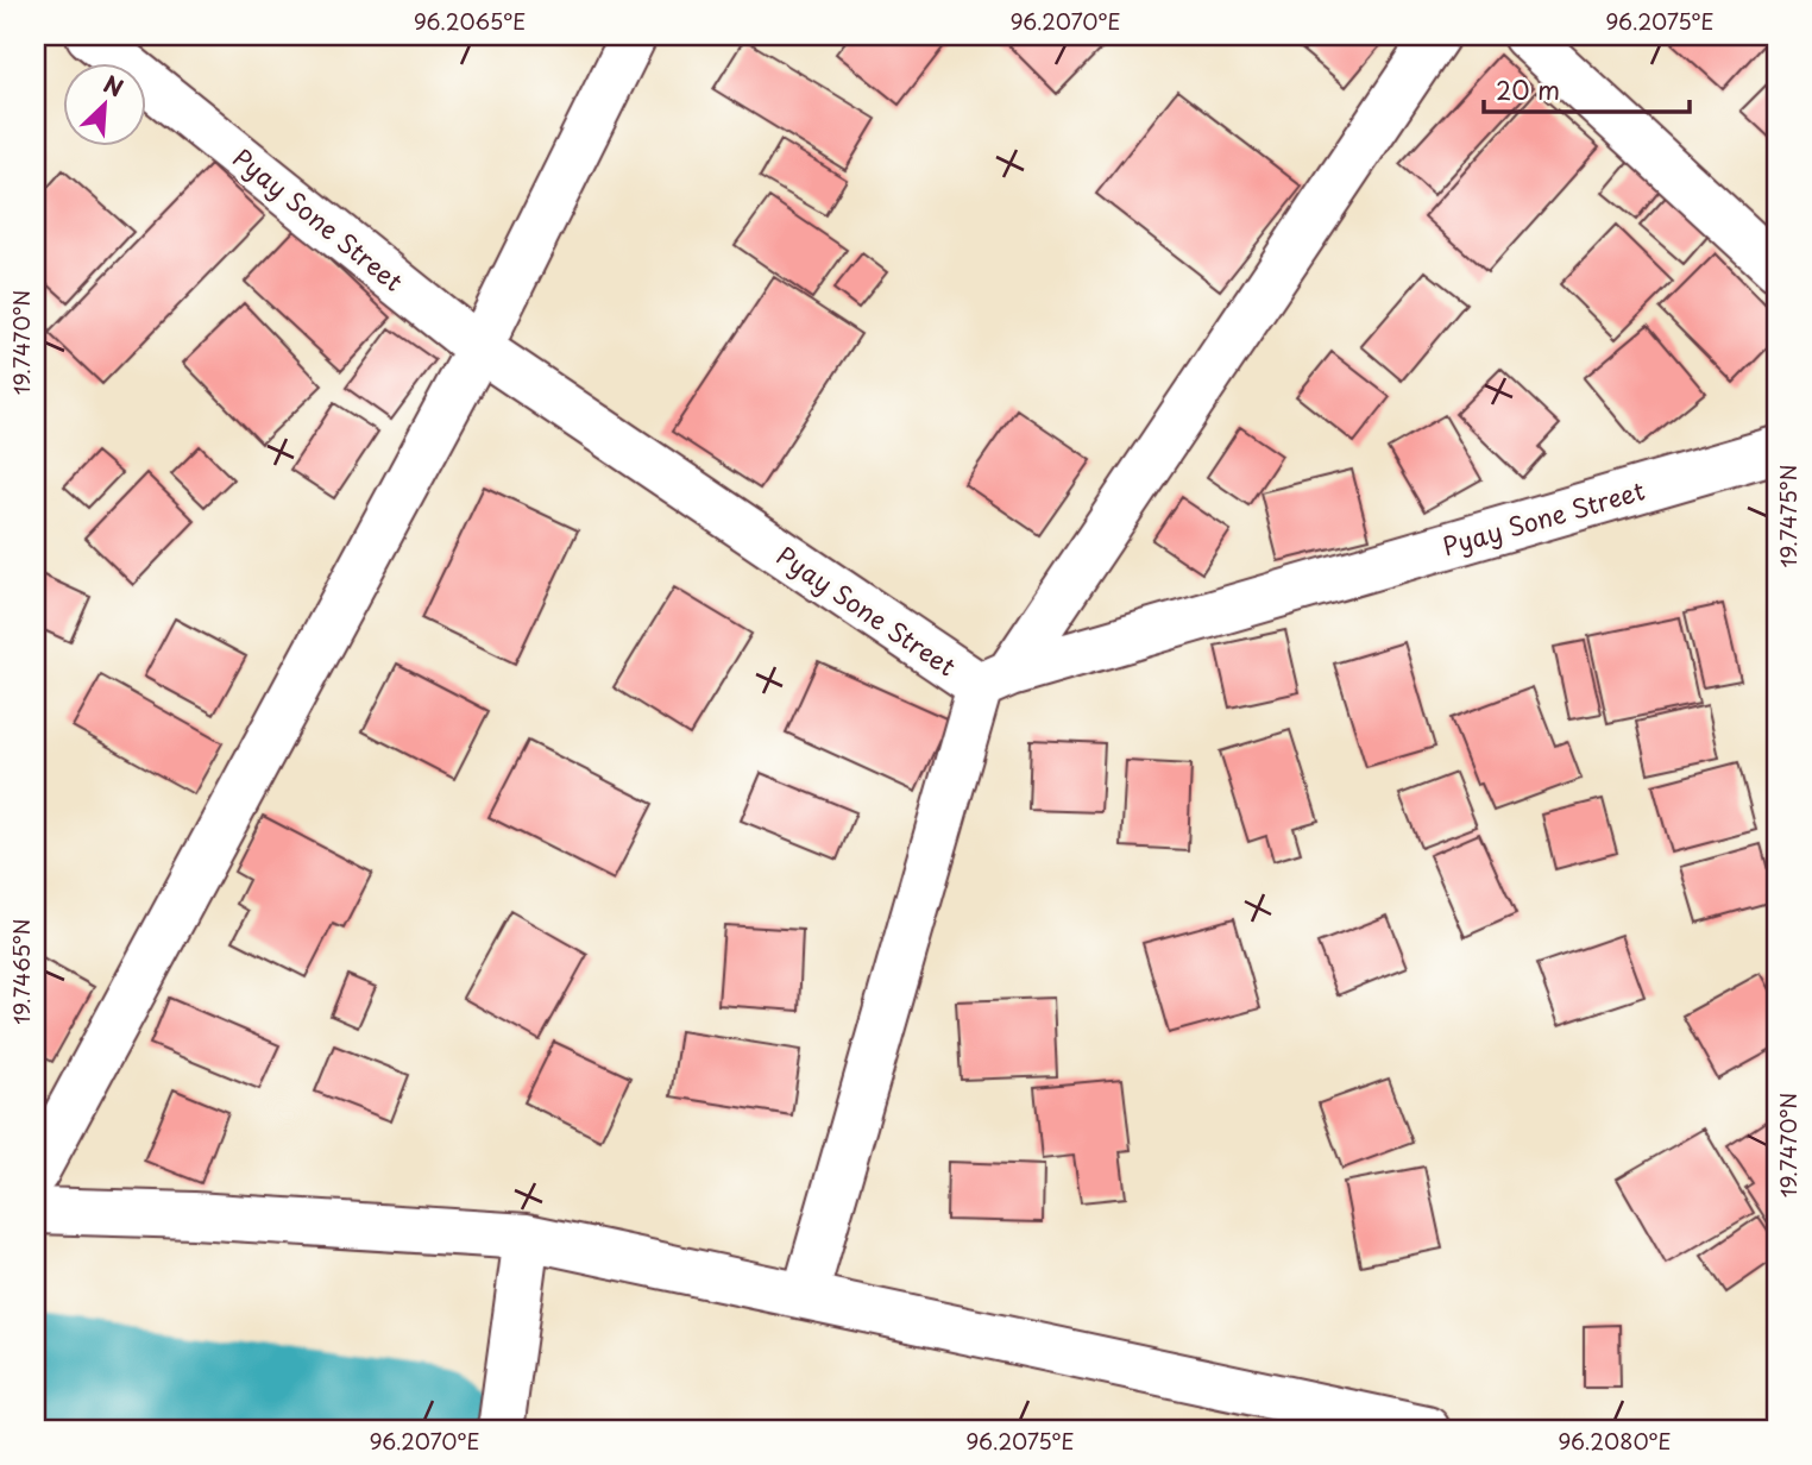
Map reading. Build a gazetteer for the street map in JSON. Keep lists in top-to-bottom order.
{
  "streets": {
    "street": ["Pyay Sone Street"]
  },
  "scale_bar": "20 m",
  "north": "top right",
  "coordinates": [
    "96.2065°E",
    "96.2070°E",
    "96.2075°E",
    "19.7470°N",
    "19.7475°N",
    "19.7465°N",
    "96.2080°E"
  ]
}
